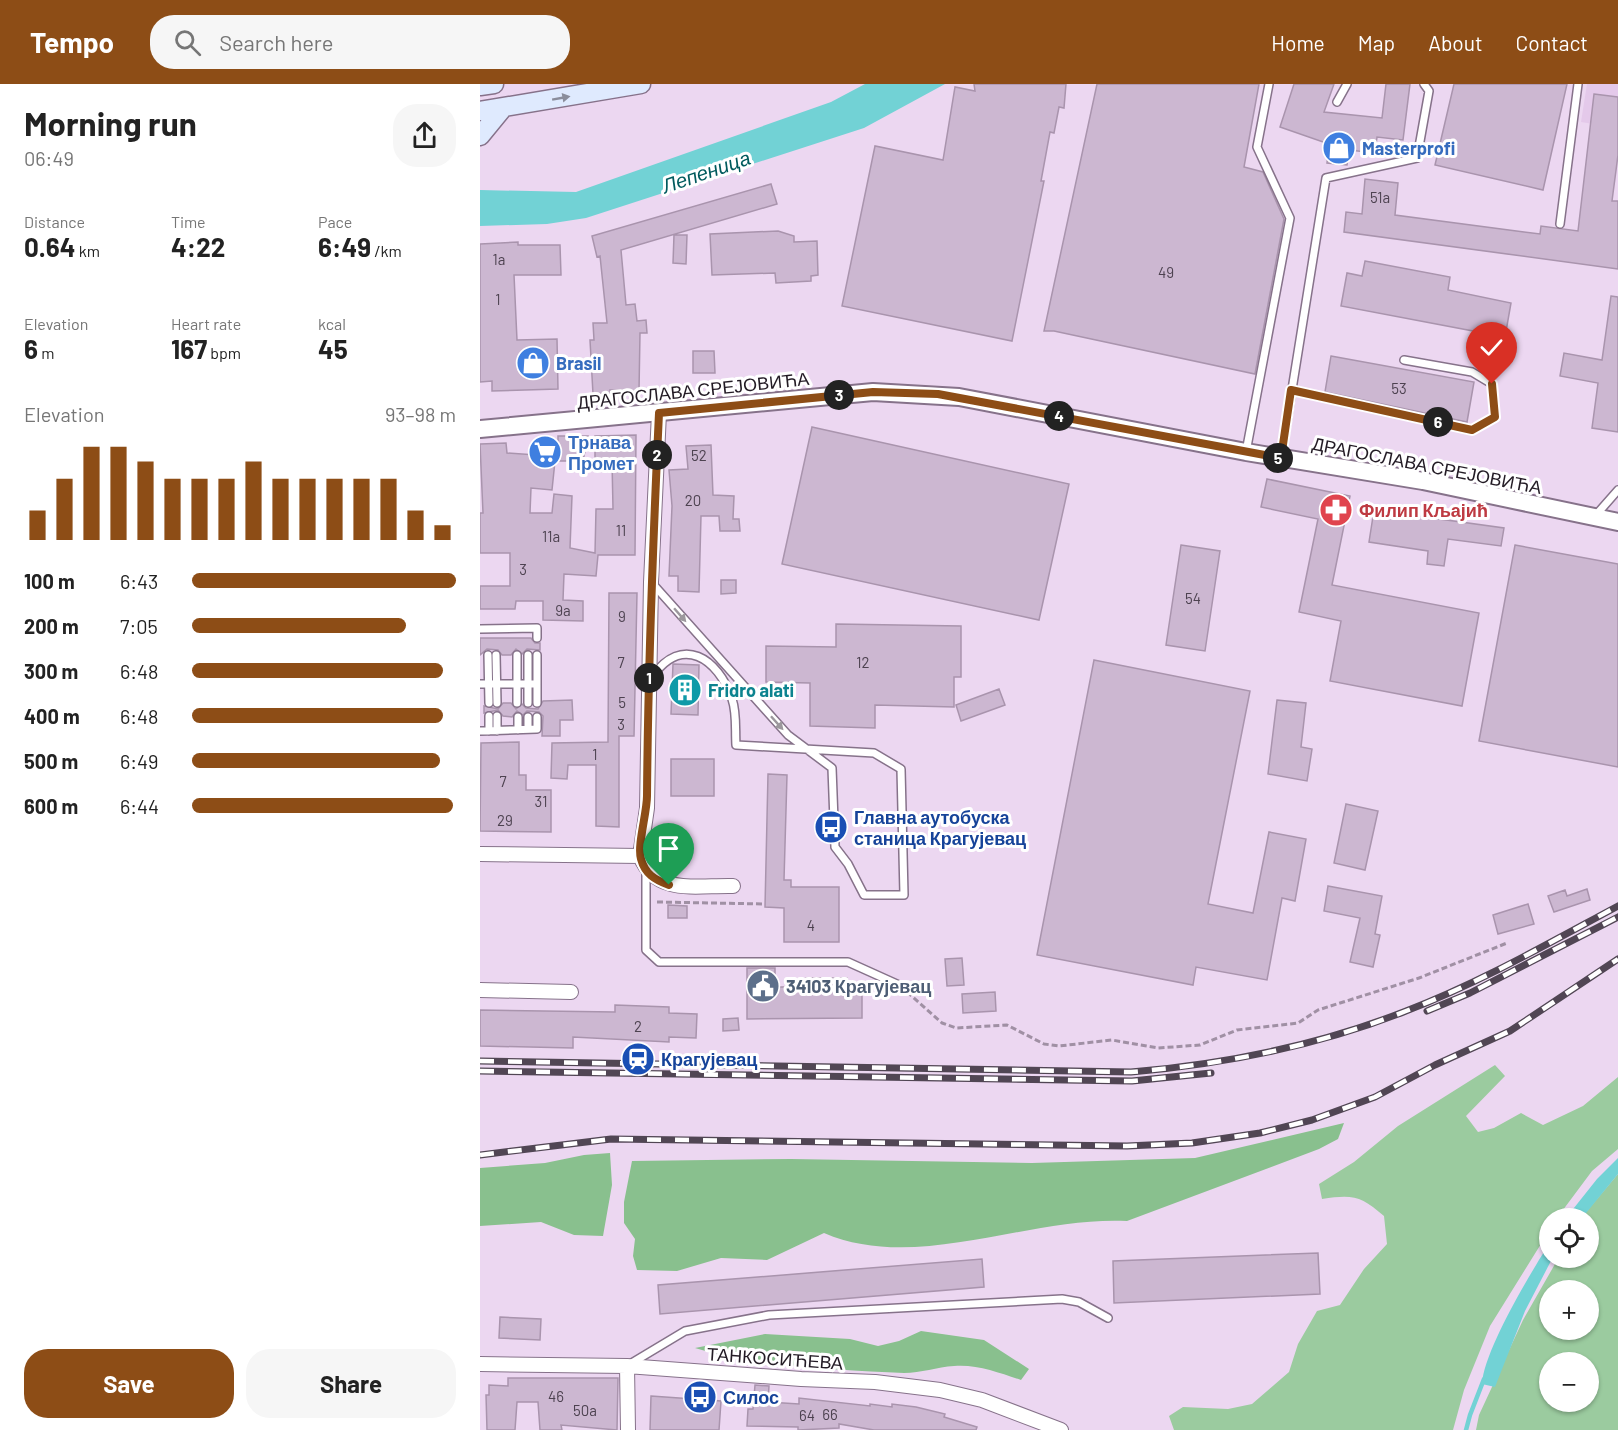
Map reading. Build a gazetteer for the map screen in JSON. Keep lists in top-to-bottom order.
{
  "streets": {
    "street": ["ДРАГОСЛАВА СРЕЈОВИЋА", "ТАНКОСИЋЕВА"]
  },
  "water": ["Лепеница"],
  "places": {
    "shop": ["Masterprofi", "Brasil"],
    "supermarket": ["Трнава Промет"],
    "pharmacy": ["Филип Кљајић"],
    "building": ["Fridro alati"],
    "bus stop": ["Главна аутобуска станица Крагујевац", "Силос"],
    "public building": ["34103 Крагујевац"],
    "station": ["Крагујевац"]
  },
  "house_numbers": [
    "51a",
    "1a",
    "49",
    "1",
    "53",
    "52",
    "20",
    "11",
    "11a",
    "3",
    "54",
    "9a",
    "9",
    "7",
    "12",
    "5",
    "3",
    "1",
    "7",
    "31",
    "29",
    "4",
    "2",
    "46",
    "50a",
    "66",
    "64"
  ],
  "page": {
    "header": "Tempo",
    "search": "Search here",
    "nav": [
      "Home",
      "Map",
      "About",
      "Contact"
    ],
    "heading": ["Morning run", "06:49"],
    "stats": [
      ["Distance", "0.64 km"],
      ["Time", "4:22"],
      ["Pace", "6:49 /km"],
      ["Elevation", "6 m"],
      ["Heart rate", "167 bpm"],
      ["kcal", "45"]
    ],
    "pins": [
      "3",
      "4",
      "6",
      "2",
      "5",
      "1"
    ],
    "chart": ["Elevation", "93–98 m"],
    "list": [
      {
        "name": "100 m",
        "note": "6:43"
      },
      {
        "name": "200 m",
        "note": "7:05"
      },
      {
        "name": "300 m",
        "note": "6:48"
      },
      {
        "name": "400 m",
        "note": "6:48"
      },
      {
        "name": "500 m",
        "note": "6:49"
      },
      {
        "name": "600 m",
        "note": "6:44"
      }
    ],
    "map_buttons": ["+", "−"],
    "buttons": ["Save", "Share"]
  }
}
